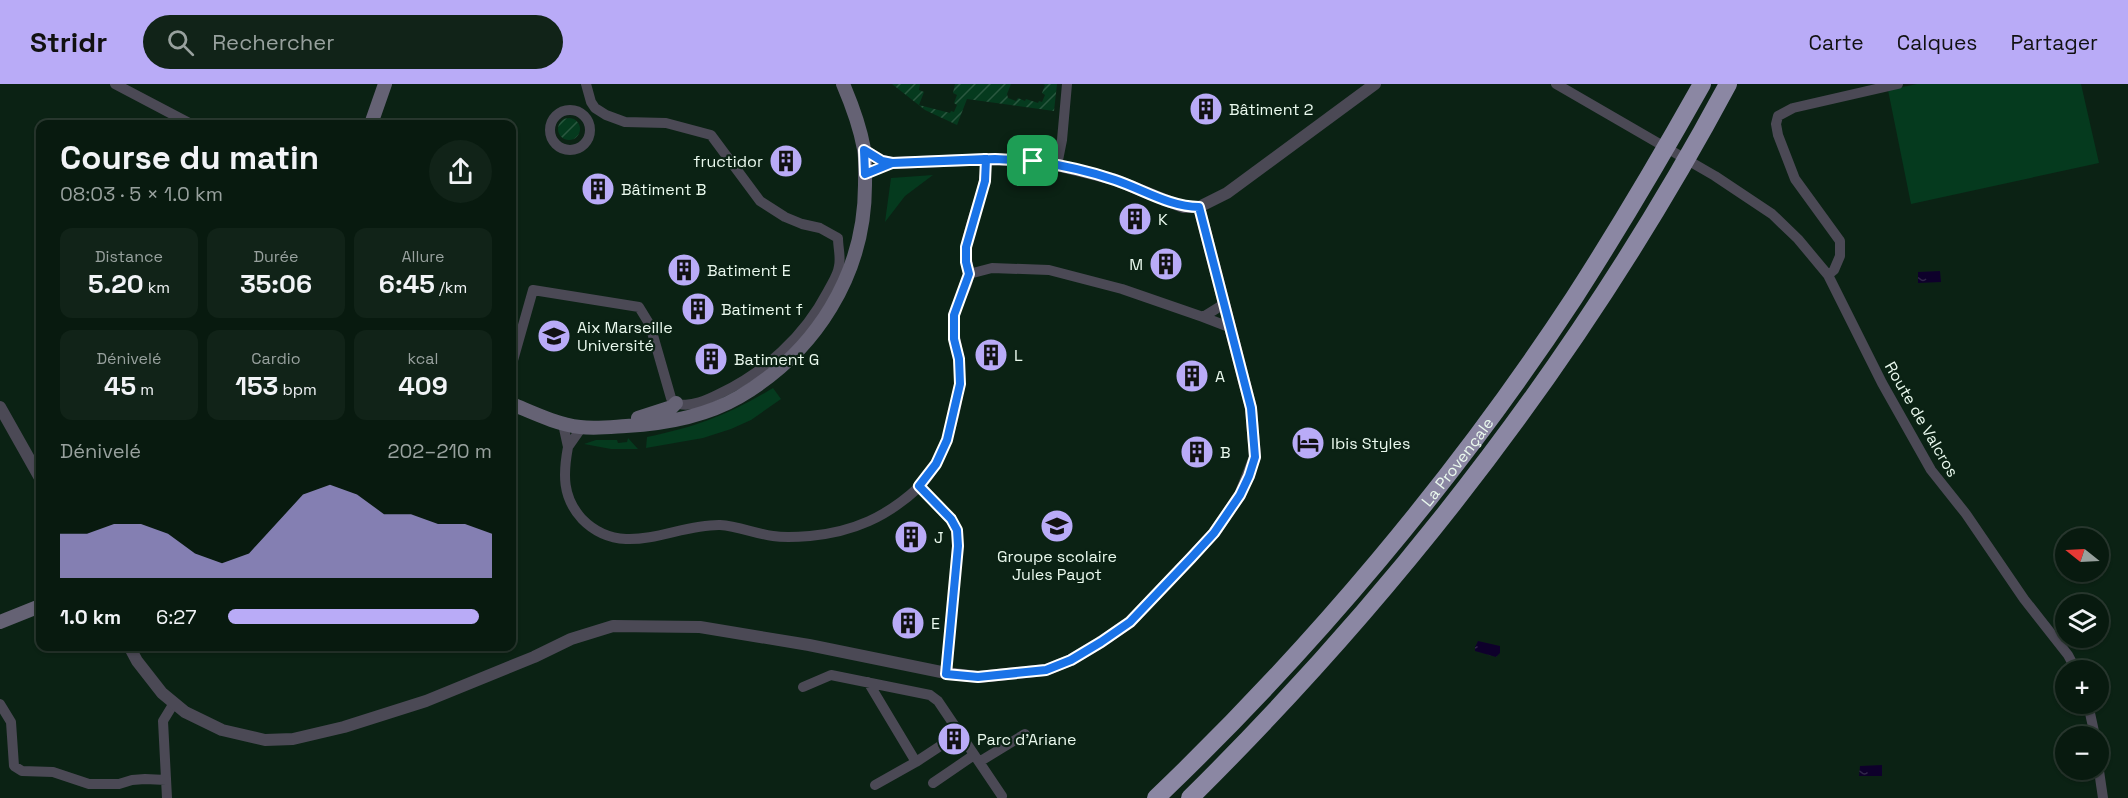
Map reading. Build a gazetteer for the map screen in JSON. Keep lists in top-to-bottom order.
{
  "streets": {
    "highway": ["La Provençale"],
    "street": ["Route de Valcros"]
  },
  "places": {
    "building": [
      "Bâtiment 2",
      "fructidor",
      "Bâtiment B",
      "K",
      "M",
      "Batiment E",
      "Batiment f",
      "L",
      "Batiment G",
      "A",
      "B",
      "J",
      "E",
      "Parc d'Ariane"
    ],
    "school or university": ["Aix Marseille Université", "Groupe scolaire Jules Payot"],
    "hotel": ["Ibis Styles"]
  },
  "north": "left",
  "page": {
    "header": "Stridr",
    "search": "Rechercher",
    "nav": ["Carte", "Calques", "Partager"],
    "heading": ["Course du matin", "08:03 · 5 × 1.0 km"],
    "stats": [
      ["Distance", "5.20 km"],
      ["Durée", "35:06"],
      ["Allure", "6:45 /km"],
      ["Dénivelé", "45 m"],
      ["Cardio", "153 bpm"],
      ["kcal", "409"]
    ],
    "chart": ["Dénivelé", "202–210 m"],
    "map_buttons": ["+", "−"],
    "list": [
      {
        "name": "1.0 km",
        "note": "6:27"
      }
    ]
  }
}
